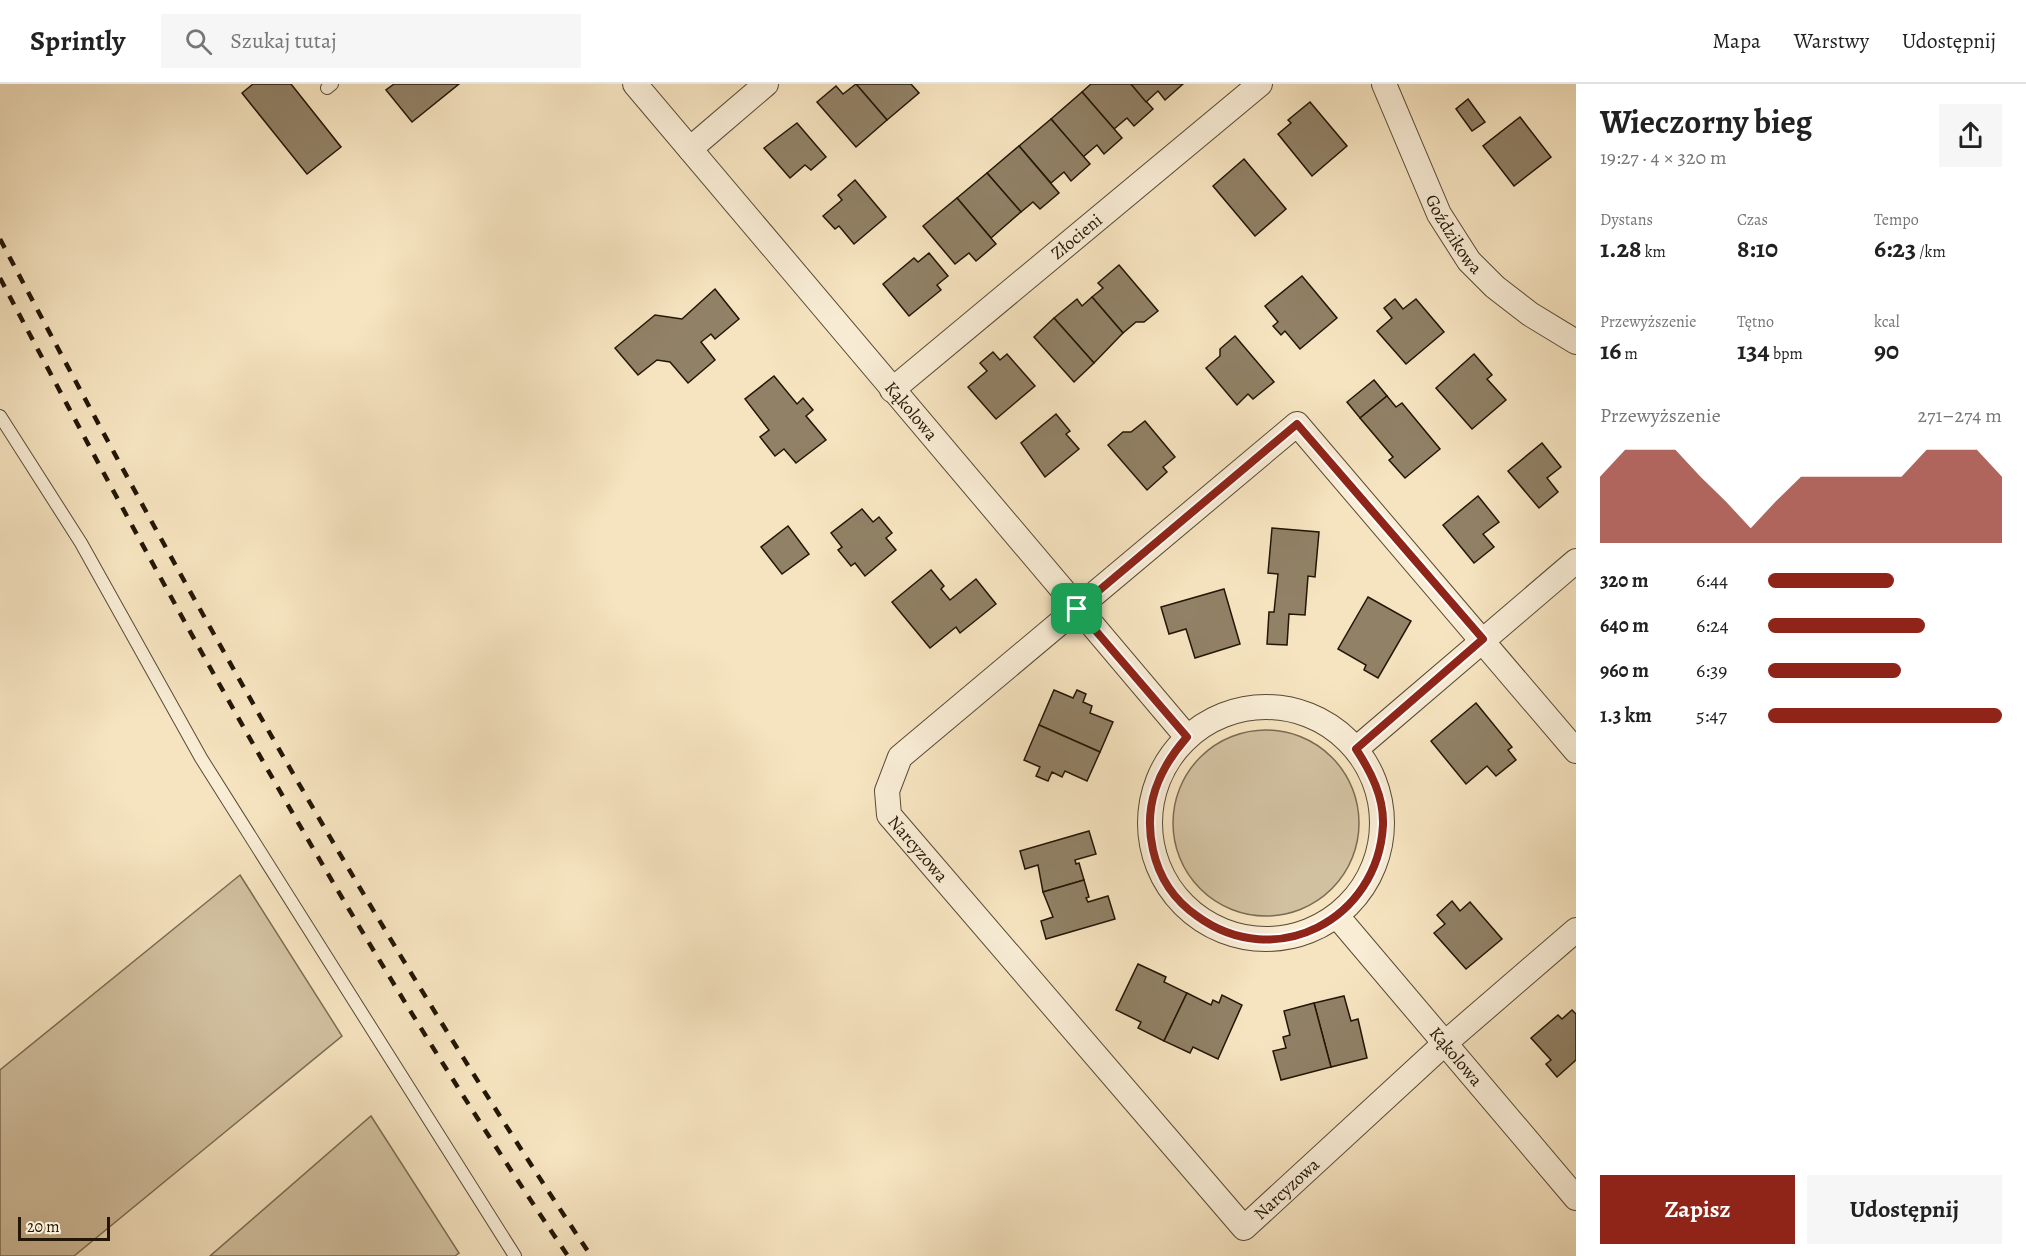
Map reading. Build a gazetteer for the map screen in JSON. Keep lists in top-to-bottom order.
{
  "streets": {
    "street": [
      "Goździkowa",
      "Złocieni",
      "Kąkolowa",
      "Narcyzowa"
    ]
  },
  "crossings": [
    ["Złocieni", "Kąkolowa"],
    ["Kąkolowa", "Narcyzowa"]
  ],
  "scale_bar": "20 m",
  "page": {
    "header": "Sprintly",
    "search": "Szukaj tutaj",
    "nav": ["Mapa", "Warstwy", "Udostępnij"],
    "heading": ["Wieczorny bieg", "19:27 · 4 × 320 m"],
    "stats": [
      ["Dystans", "1.28 km"],
      ["Czas", "8:10"],
      ["Tempo", "6:23 /km"],
      ["Przewyższenie", "16 m"],
      ["Tętno", "134 bpm"],
      ["kcal", "90"]
    ],
    "chart": ["Przewyższenie", "271–274 m"],
    "list": [
      {
        "name": "320 m",
        "note": "6:44"
      },
      {
        "name": "640 m",
        "note": "6:24"
      },
      {
        "name": "960 m",
        "note": "6:39"
      },
      {
        "name": "1.3 km",
        "note": "5:47"
      }
    ],
    "buttons": ["Zapisz", "Udostępnij"],
    "scale": "20 m"
  }
}
